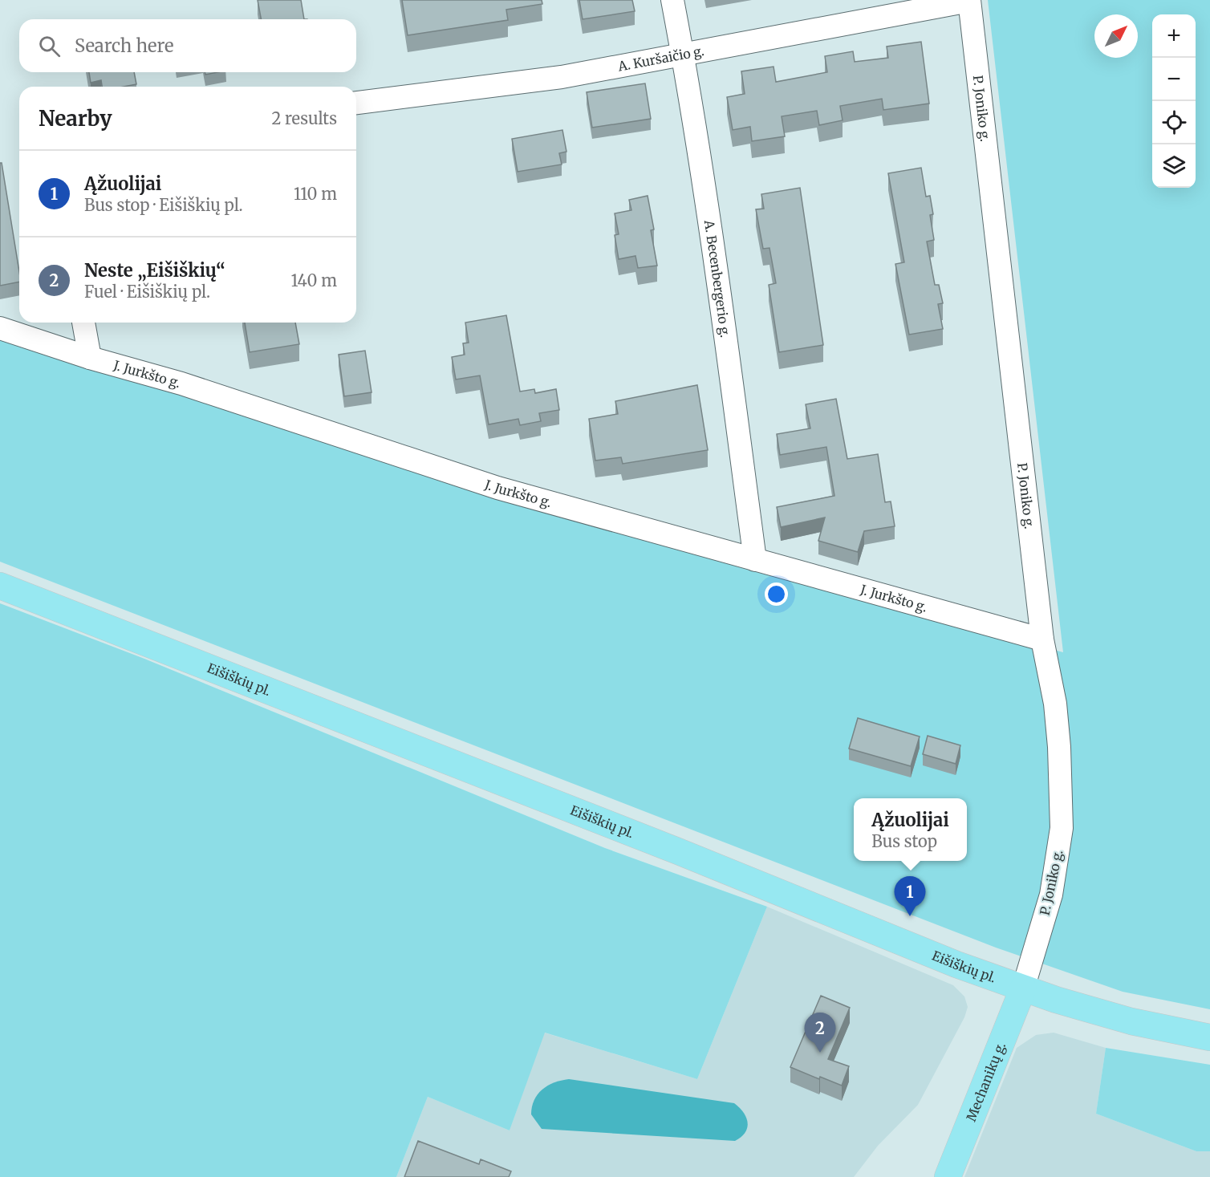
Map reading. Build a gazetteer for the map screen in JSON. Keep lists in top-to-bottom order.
{
  "streets": {
    "main road": ["Eišiškių pl.", "Mechanikų g."],
    "street": [
      "A. Kuršaičio g.",
      "P. Joniko g.",
      "A. Becenbergerio g.",
      "J. Jurkšto g."
    ]
  },
  "crossings": [
    ["A. Kuršaičio g.", "P. Joniko g."],
    ["A. Kuršaičio g.", "A. Becenbergerio g."],
    ["P. Joniko g.", "J. Jurkšto g."],
    ["P. Joniko g.", "Eišiškių pl."],
    ["P. Joniko g.", "Mechanikų g."],
    ["A. Becenbergerio g.", "J. Jurkšto g."],
    ["Eišiškių pl.", "Mechanikų g."]
  ],
  "north": "top right",
  "page": {
    "map_buttons": ["+", "−"],
    "search": "Search here",
    "heading": ["Nearby", "2 results"],
    "list": [
      {
        "mark": "1",
        "name": "Ąžuolijai",
        "note": "Bus stop · Eišiškių pl.",
        "value": "110 m"
      },
      {
        "mark": "2",
        "name": "Neste „Eišiškių“",
        "note": "Fuel · Eišiškių pl.",
        "value": "140 m"
      }
    ],
    "popup": ["Ąžuolijai", "Bus stop"],
    "pins": ["1", "2"]
  }
}
